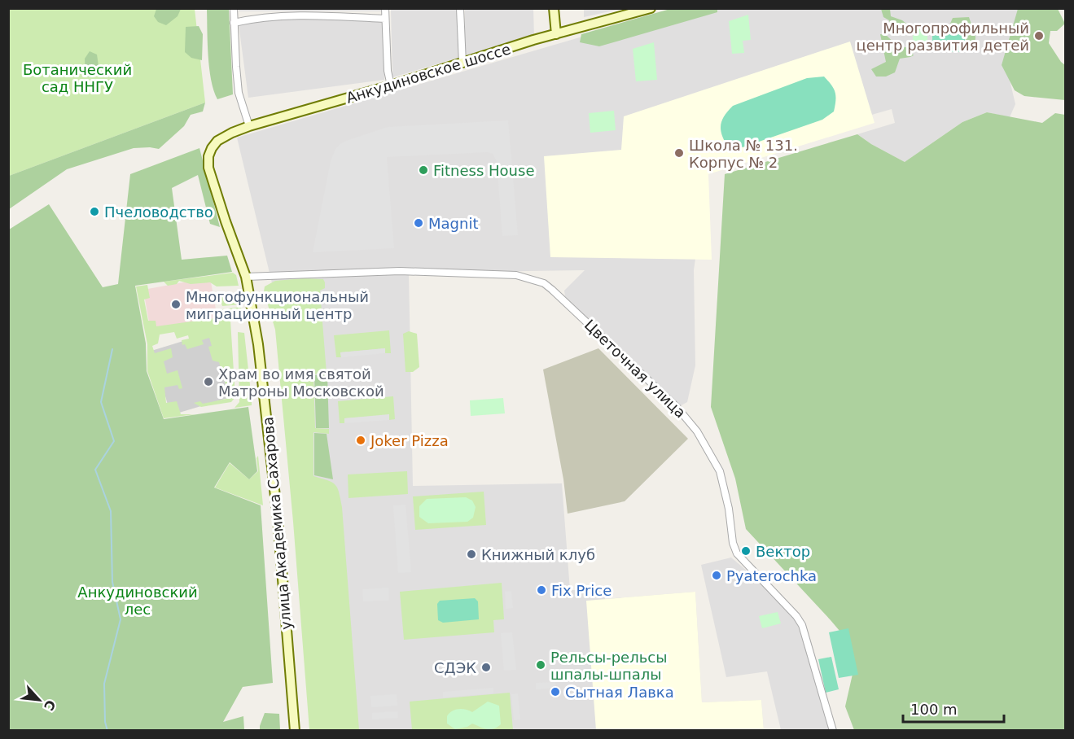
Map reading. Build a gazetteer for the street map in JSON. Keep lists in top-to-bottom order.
{
  "streets": {
    "main road": ["Анкудиновское шоссе", "улица Академика Сахарова"],
    "street": ["Цветочная улица"]
  },
  "crossings": [
    ["Анкудиновское шоссе", "улица Академика Сахарова"],
    ["Цветочная улица", "улица Академика Сахарова"]
  ],
  "parks": ["Ботанический сад ННГУ", "Анкудиновский лес"],
  "places": [
    "Многопрофильный центр развития детей",
    "Школа № 131. Корпус № 2",
    "Fitness House",
    "Пчеловодство",
    "Magnit",
    "Многофункциональный миграционный центр",
    "Храм во имя святой Матроны Московской",
    "Joker Pizza",
    "Вектор",
    "Книжный клуб",
    "Pyaterochka",
    "Fix Price",
    "Рельсы-рельсы шпалы-шпалы",
    "СДЭК",
    "Сытная Лавка"
  ],
  "scale_bar": "100 m",
  "north": "bottom right"
}
